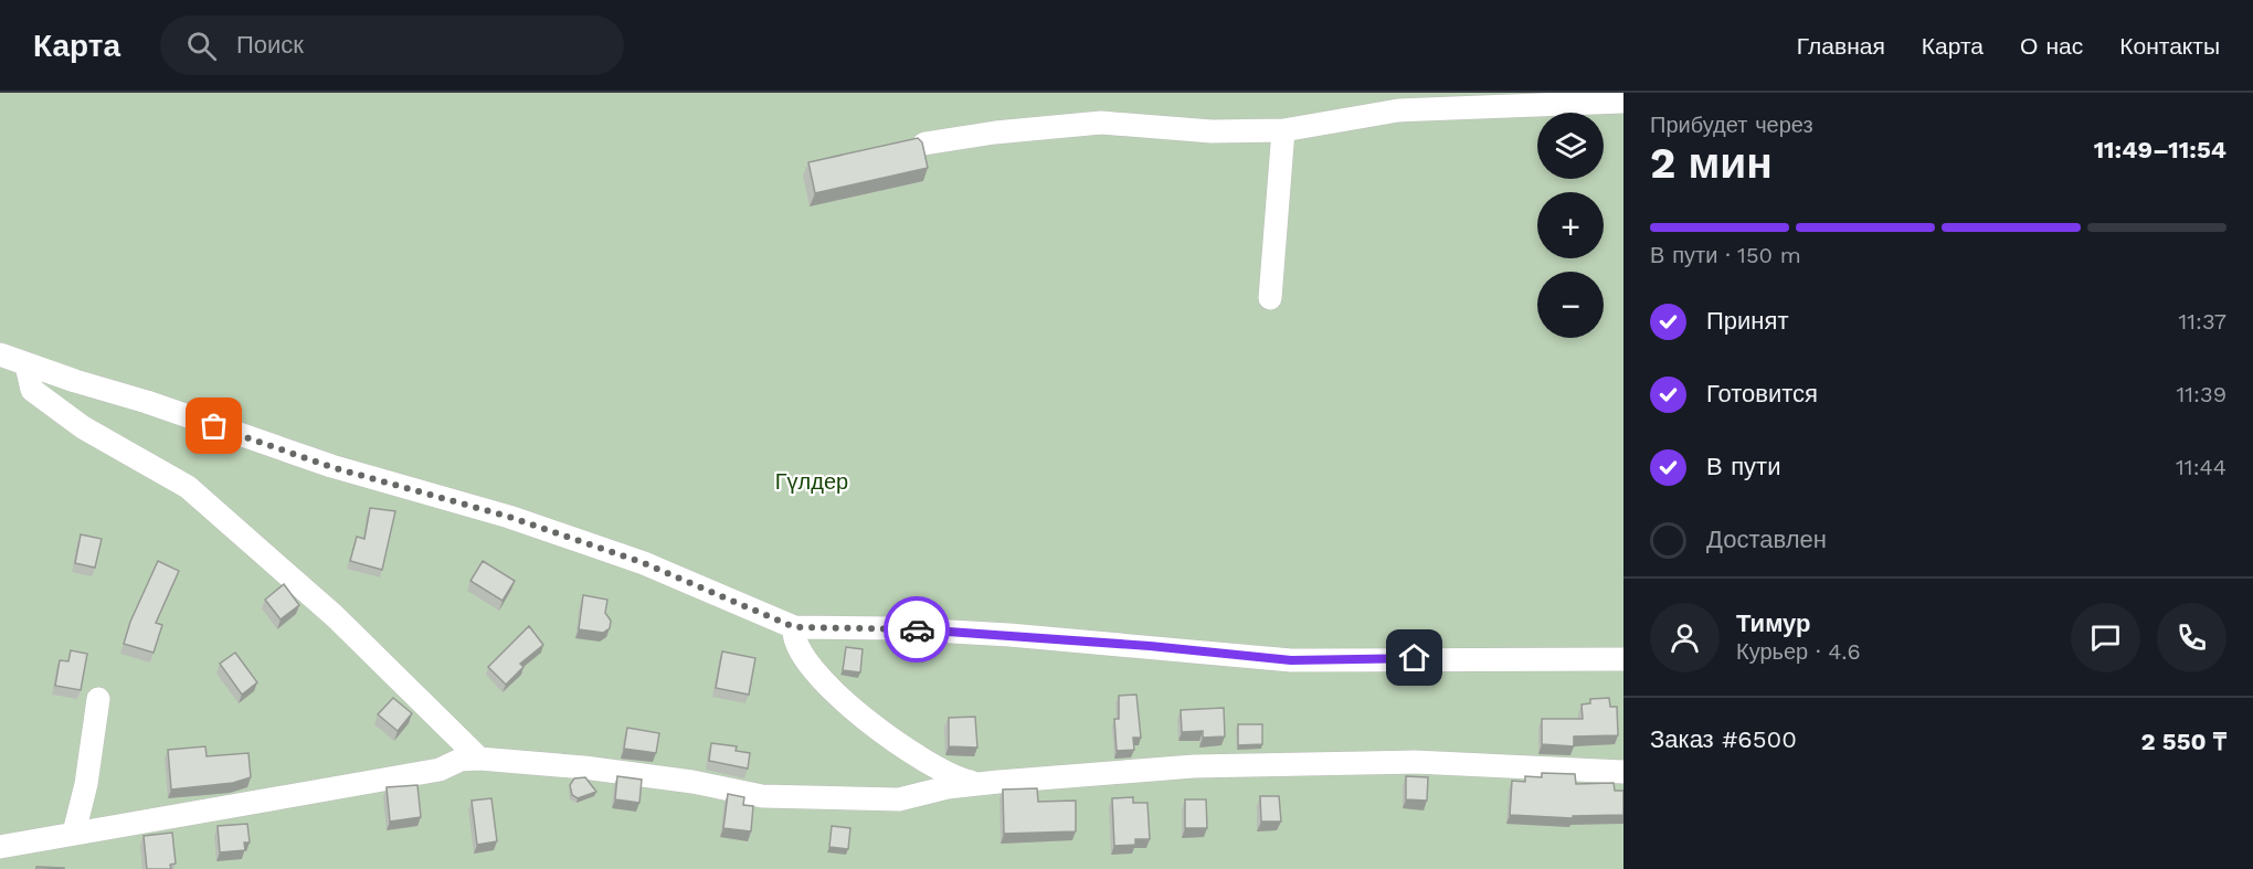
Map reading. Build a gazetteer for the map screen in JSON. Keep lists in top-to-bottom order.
{
  "parks": ["Гүлдер"],
  "page": {
    "header": "Карта",
    "search": "Поиск",
    "nav": [
      "Главная",
      "Карта",
      "О нас",
      "Контакты"
    ],
    "heading": ["2 мин", "Прибудет через", "11:49–11:54"],
    "panel": [
      "Тимур",
      "Курьер · 4.6",
      "Заказ #6500",
      "2 550 ₸"
    ],
    "map_buttons": ["+", "−"],
    "bar": "В пути · 150 m",
    "list": [
      ["Принят", "11:37"],
      ["Готовится", "11:39"],
      ["В пути", "11:44"],
      "Доставлен"
    ]
  }
}
